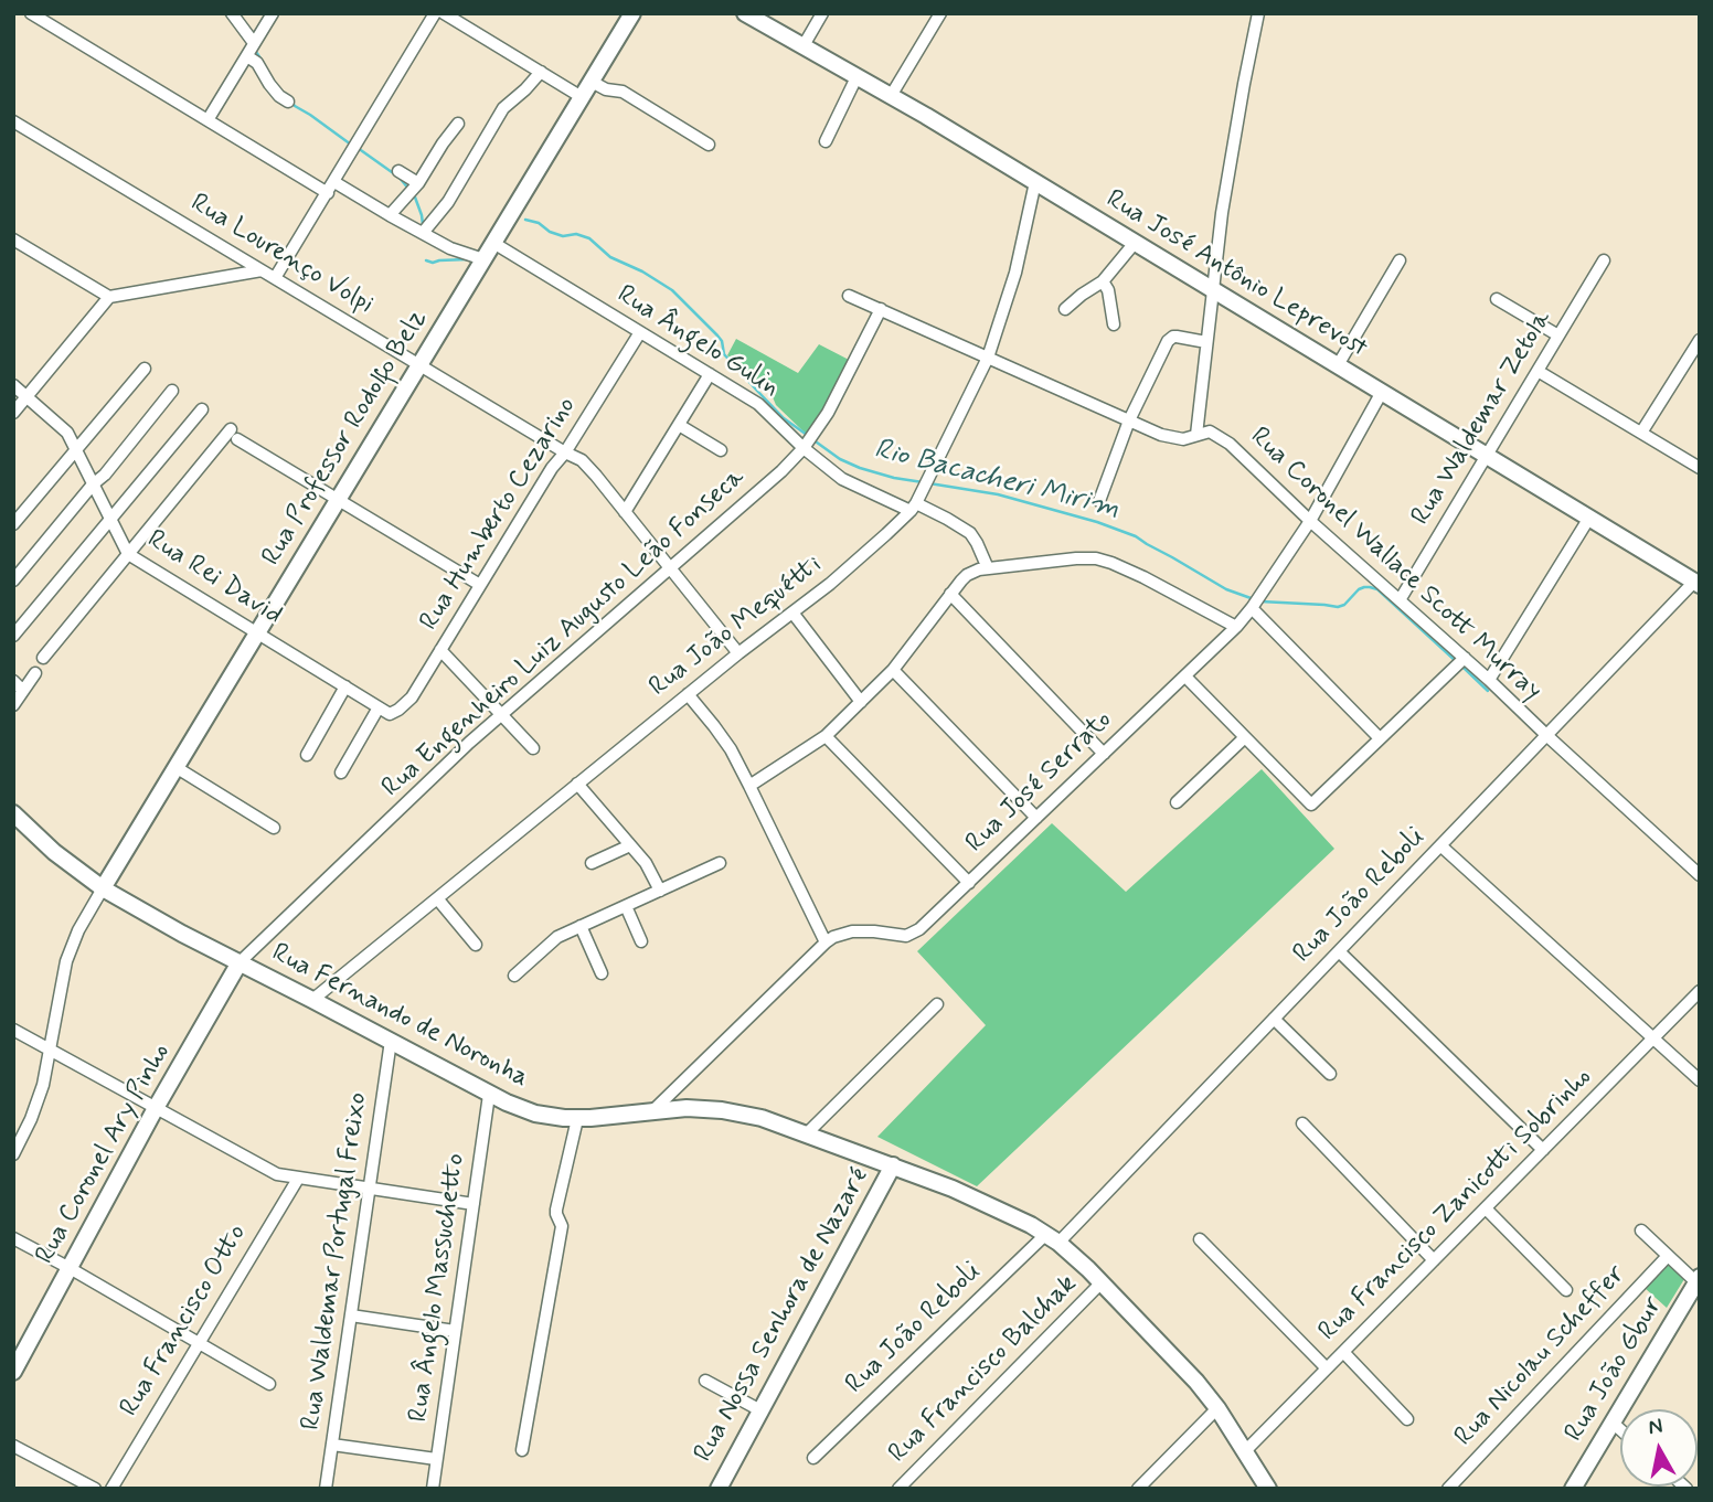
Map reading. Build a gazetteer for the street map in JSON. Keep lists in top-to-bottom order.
{
  "streets": {
    "street": [
      "Rua Lourenço Volpi",
      "Rua José Antônio Leprevost",
      "Rua Ângelo Gulin",
      "Rua Waldemar Zetola",
      "Rua Professor Rodolfo Belz",
      "Rua Humberto Cezarino",
      "Rua Coronel Wallace Scott Murray",
      "Rua Rei David",
      "Rua João Mequétti",
      "Rua Engenheiro Luiz Augusto Leão Fonseca",
      "Rua José Serrato",
      "Rua João Reboli",
      "Rua Fernando de Noronha",
      "Rua Coronel Ary Pinho",
      "Rua Francisco Zanicotti Sobrinho",
      "Rua Waldemar Portugal Freixo",
      "Rua Ângelo Massuchetto",
      "Rua Nossa Senhora de Nazaré",
      "Rua Francisco Otto",
      "Rua Nicolau Scheffer",
      "Rua Francisco Balchak",
      "Rua João Gbur"
    ]
  },
  "crossings": [
    ["Rua Lourenço Volpi", "Rua Professor Rodolfo Belz"],
    ["Rua Lourenço Volpi", "Rua Humberto Cezarino"],
    ["Rua Lourenço Volpi", "Rua João Mequétti"],
    ["Rua Lourenço Volpi", "Rua Engenheiro Luiz Augusto Leão Fonseca"],
    ["Rua José Antônio Leprevost", "Rua Waldemar Zetola"],
    ["Rua José Antônio Leprevost", "Rua João Mequétti"],
    ["Rua José Antônio Leprevost", "Rua José Serrato"],
    ["Rua José Antônio Leprevost", "Rua João Reboli"],
    ["Rua Ângelo Gulin", "Rua Professor Rodolfo Belz"],
    ["Rua Ângelo Gulin", "Rua Humberto Cezarino"],
    ["Rua Ângelo Gulin", "Rua João Mequétti"],
    ["Rua Ângelo Gulin", "Rua Engenheiro Luiz Augusto Leão Fonseca"],
    ["Rua Waldemar Zetola", "Rua Coronel Wallace Scott Murray"],
    ["Rua Professor Rodolfo Belz", "Rua Rei David"],
    ["Rua Professor Rodolfo Belz", "Rua Fernando de Noronha"],
    ["Rua Humberto Cezarino", "Rua Rei David"],
    ["Rua Coronel Wallace Scott Murray", "Rua João Mequétti"],
    ["Rua Coronel Wallace Scott Murray", "Rua Engenheiro Luiz Augusto Leão Fonseca"],
    ["Rua Coronel Wallace Scott Murray", "Rua José Serrato"],
    ["Rua Coronel Wallace Scott Murray", "Rua João Reboli"],
    ["Rua João Mequétti", "Rua Fernando de Noronha"],
    ["Rua Engenheiro Luiz Augusto Leão Fonseca", "Rua Fernando de Noronha"],
    ["Rua Engenheiro Luiz Augusto Leão Fonseca", "Rua Coronel Ary Pinho"],
    ["Rua José Serrato", "Rua Fernando de Noronha"],
    ["Rua João Reboli", "Rua Fernando de Noronha"],
    ["Rua Fernando de Noronha", "Rua Coronel Ary Pinho"],
    ["Rua Fernando de Noronha", "Rua Francisco Zanicotti Sobrinho"],
    ["Rua Fernando de Noronha", "Rua Waldemar Portugal Freixo"],
    ["Rua Fernando de Noronha", "Rua Ângelo Massuchetto"],
    ["Rua Fernando de Noronha", "Rua Nossa Senhora de Nazaré"],
    ["Rua Fernando de Noronha", "Rua Francisco Balchak"]
  ],
  "water": ["Rio Bacacheri Mirim"],
  "north": "top"
}
